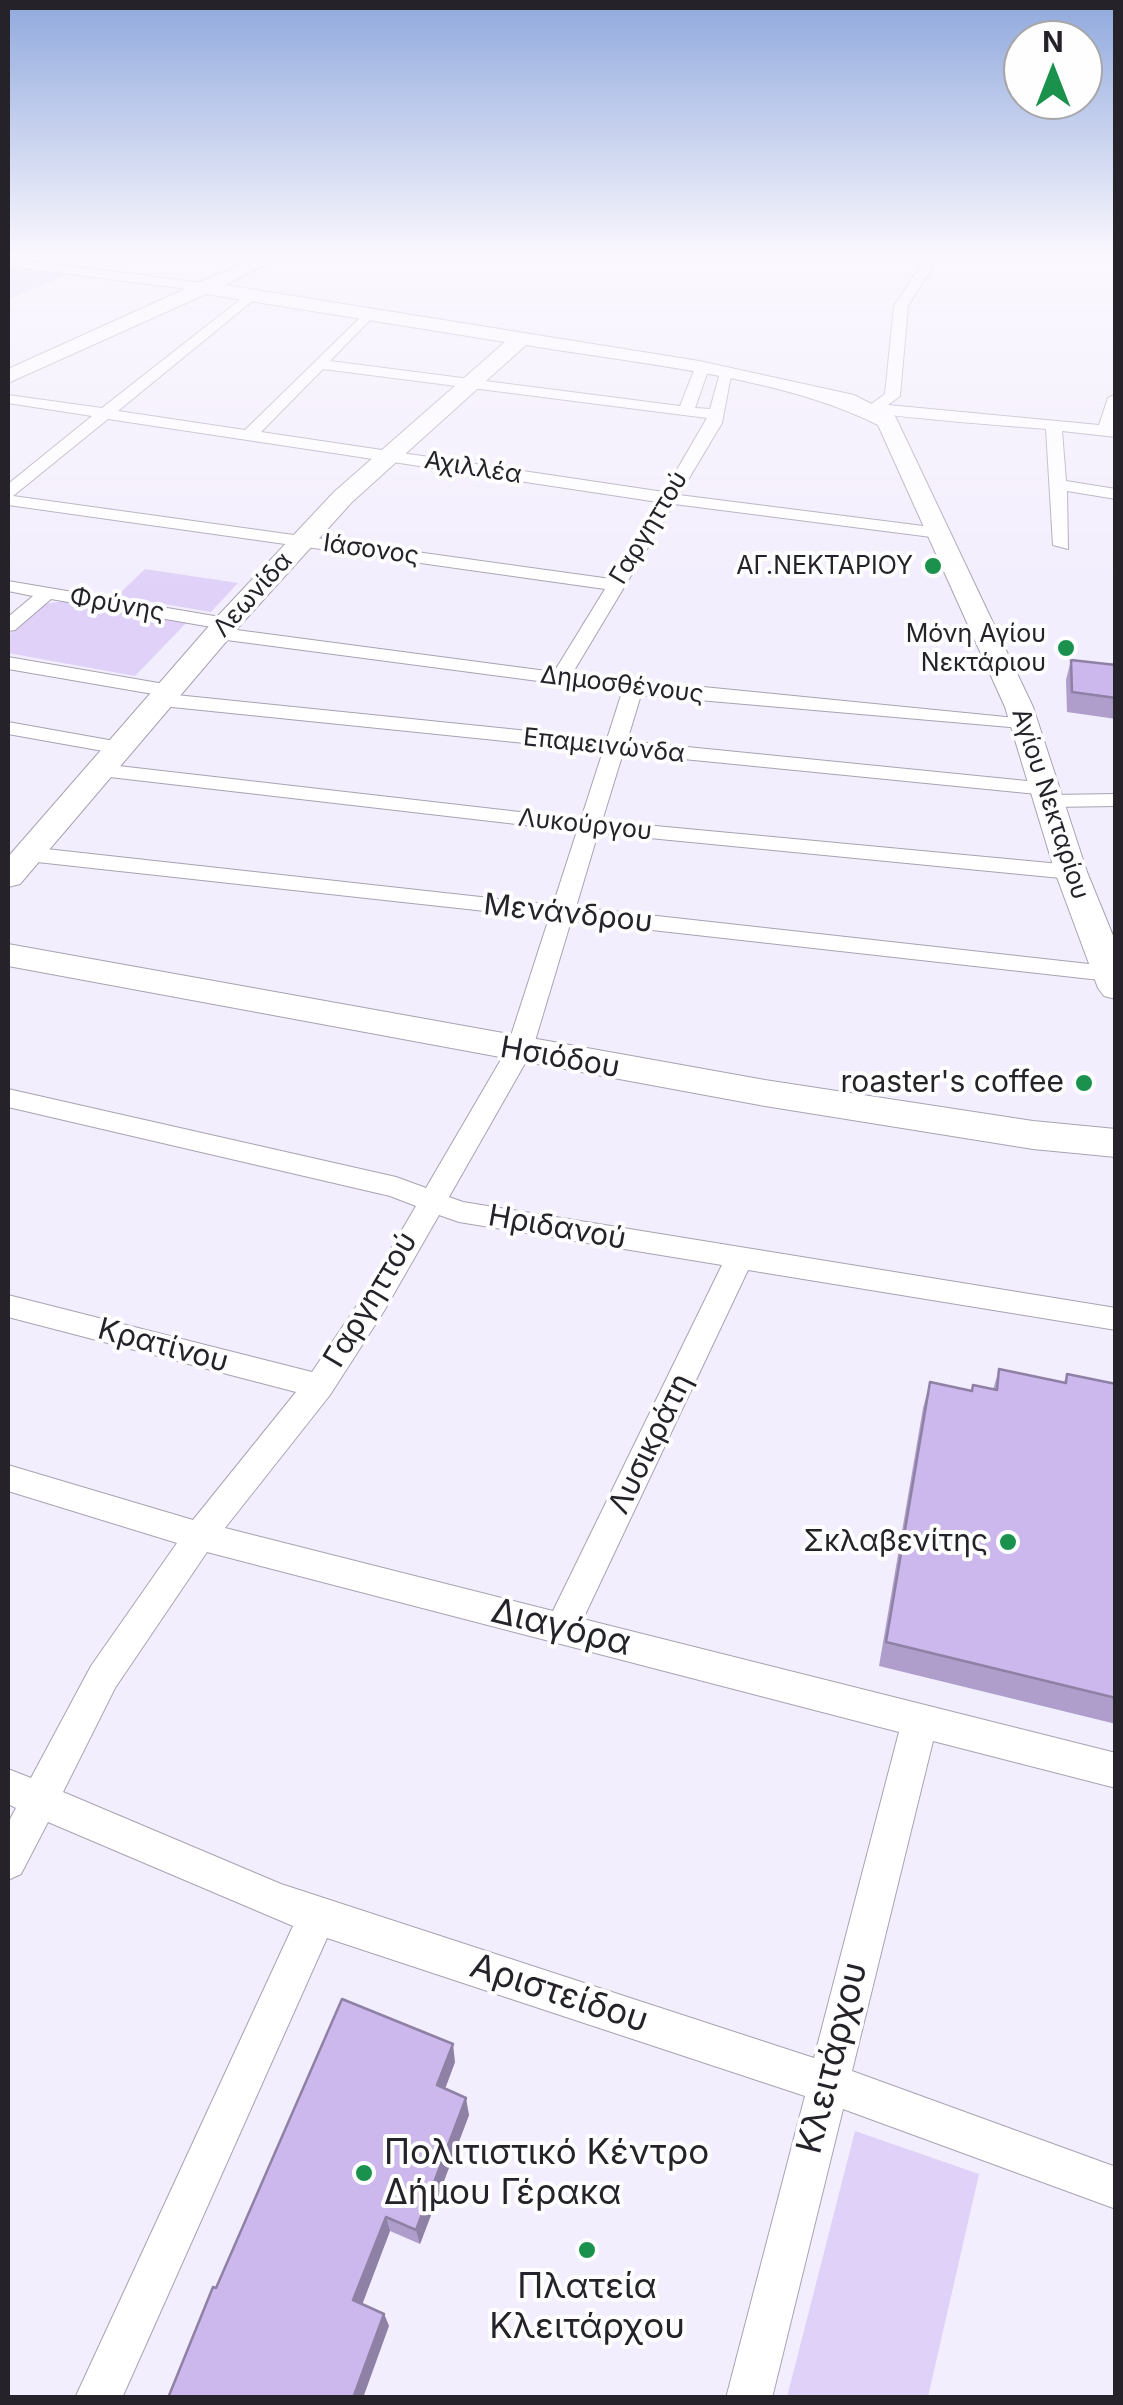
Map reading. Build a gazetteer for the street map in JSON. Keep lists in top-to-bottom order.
{
  "streets": {
    "street": [
      "Αχιλλέα",
      "Γαργηττού",
      "Ιάσονος",
      "Λεωνίδα",
      "Φρύνης",
      "Δημοσθένους",
      "Επαμεινώνδα",
      "Αγίου Νεκταρίου",
      "Λυκούργου",
      "Μενάνδρου",
      "Ησιόδου",
      "Ηριδανού",
      "Κρατίνου",
      "Λυσικράτη",
      "Διαγόρα",
      "Αριστείδου",
      "Κλειτάρχου"
    ]
  },
  "crossings": [
    ["Αχιλλέα", "Γαργηττού"],
    ["Αχιλλέα", "Λεωνίδα"],
    ["Αχιλλέα", "Αγίου Νεκταρίου"],
    ["Γαργηττού", "Ιάσονος"],
    ["Γαργηττού", "Δημοσθένους"],
    ["Γαργηττού", "Επαμεινώνδα"],
    ["Γαργηττού", "Λυκούργου"],
    ["Γαργηττού", "Μενάνδρου"],
    ["Γαργηττού", "Ησιόδου"],
    ["Γαργηττού", "Ηριδανού"],
    ["Γαργηττού", "Κρατίνου"],
    ["Γαργηττού", "Διαγόρα"],
    ["Γαργηττού", "Αριστείδου"],
    ["Ιάσονος", "Λεωνίδα"],
    ["Λεωνίδα", "Φρύνης"],
    ["Λεωνίδα", "Δημοσθένους"],
    ["Λεωνίδα", "Επαμεινώνδα"],
    ["Λεωνίδα", "Λυκούργου"],
    ["Λεωνίδα", "Μενάνδρου"],
    ["Φρύνης", "Δημοσθένους"],
    ["Δημοσθένους", "Αγίου Νεκταρίου"],
    ["Επαμεινώνδα", "Αγίου Νεκταρίου"],
    ["Αγίου Νεκταρίου", "Λυκούργου"],
    ["Αγίου Νεκταρίου", "Μενάνδρου"],
    ["Ηριδανού", "Λυσικράτη"],
    ["Λυσικράτη", "Διαγόρα"],
    ["Διαγόρα", "Κλειτάρχου"],
    ["Αριστείδου", "Κλειτάρχου"]
  ],
  "places": [
    "ΑΓ.ΝΕΚΤΑΡΙΟΥ",
    "Μόνη Αγίου Νεκτάριου",
    "roaster's coffee",
    "Σκλαβενίτης",
    "Πολιτιστικό Κέντρο Δήμου Γέρακα",
    "Πλατεία Κλειτάρχου"
  ],
  "north": "top"
}
